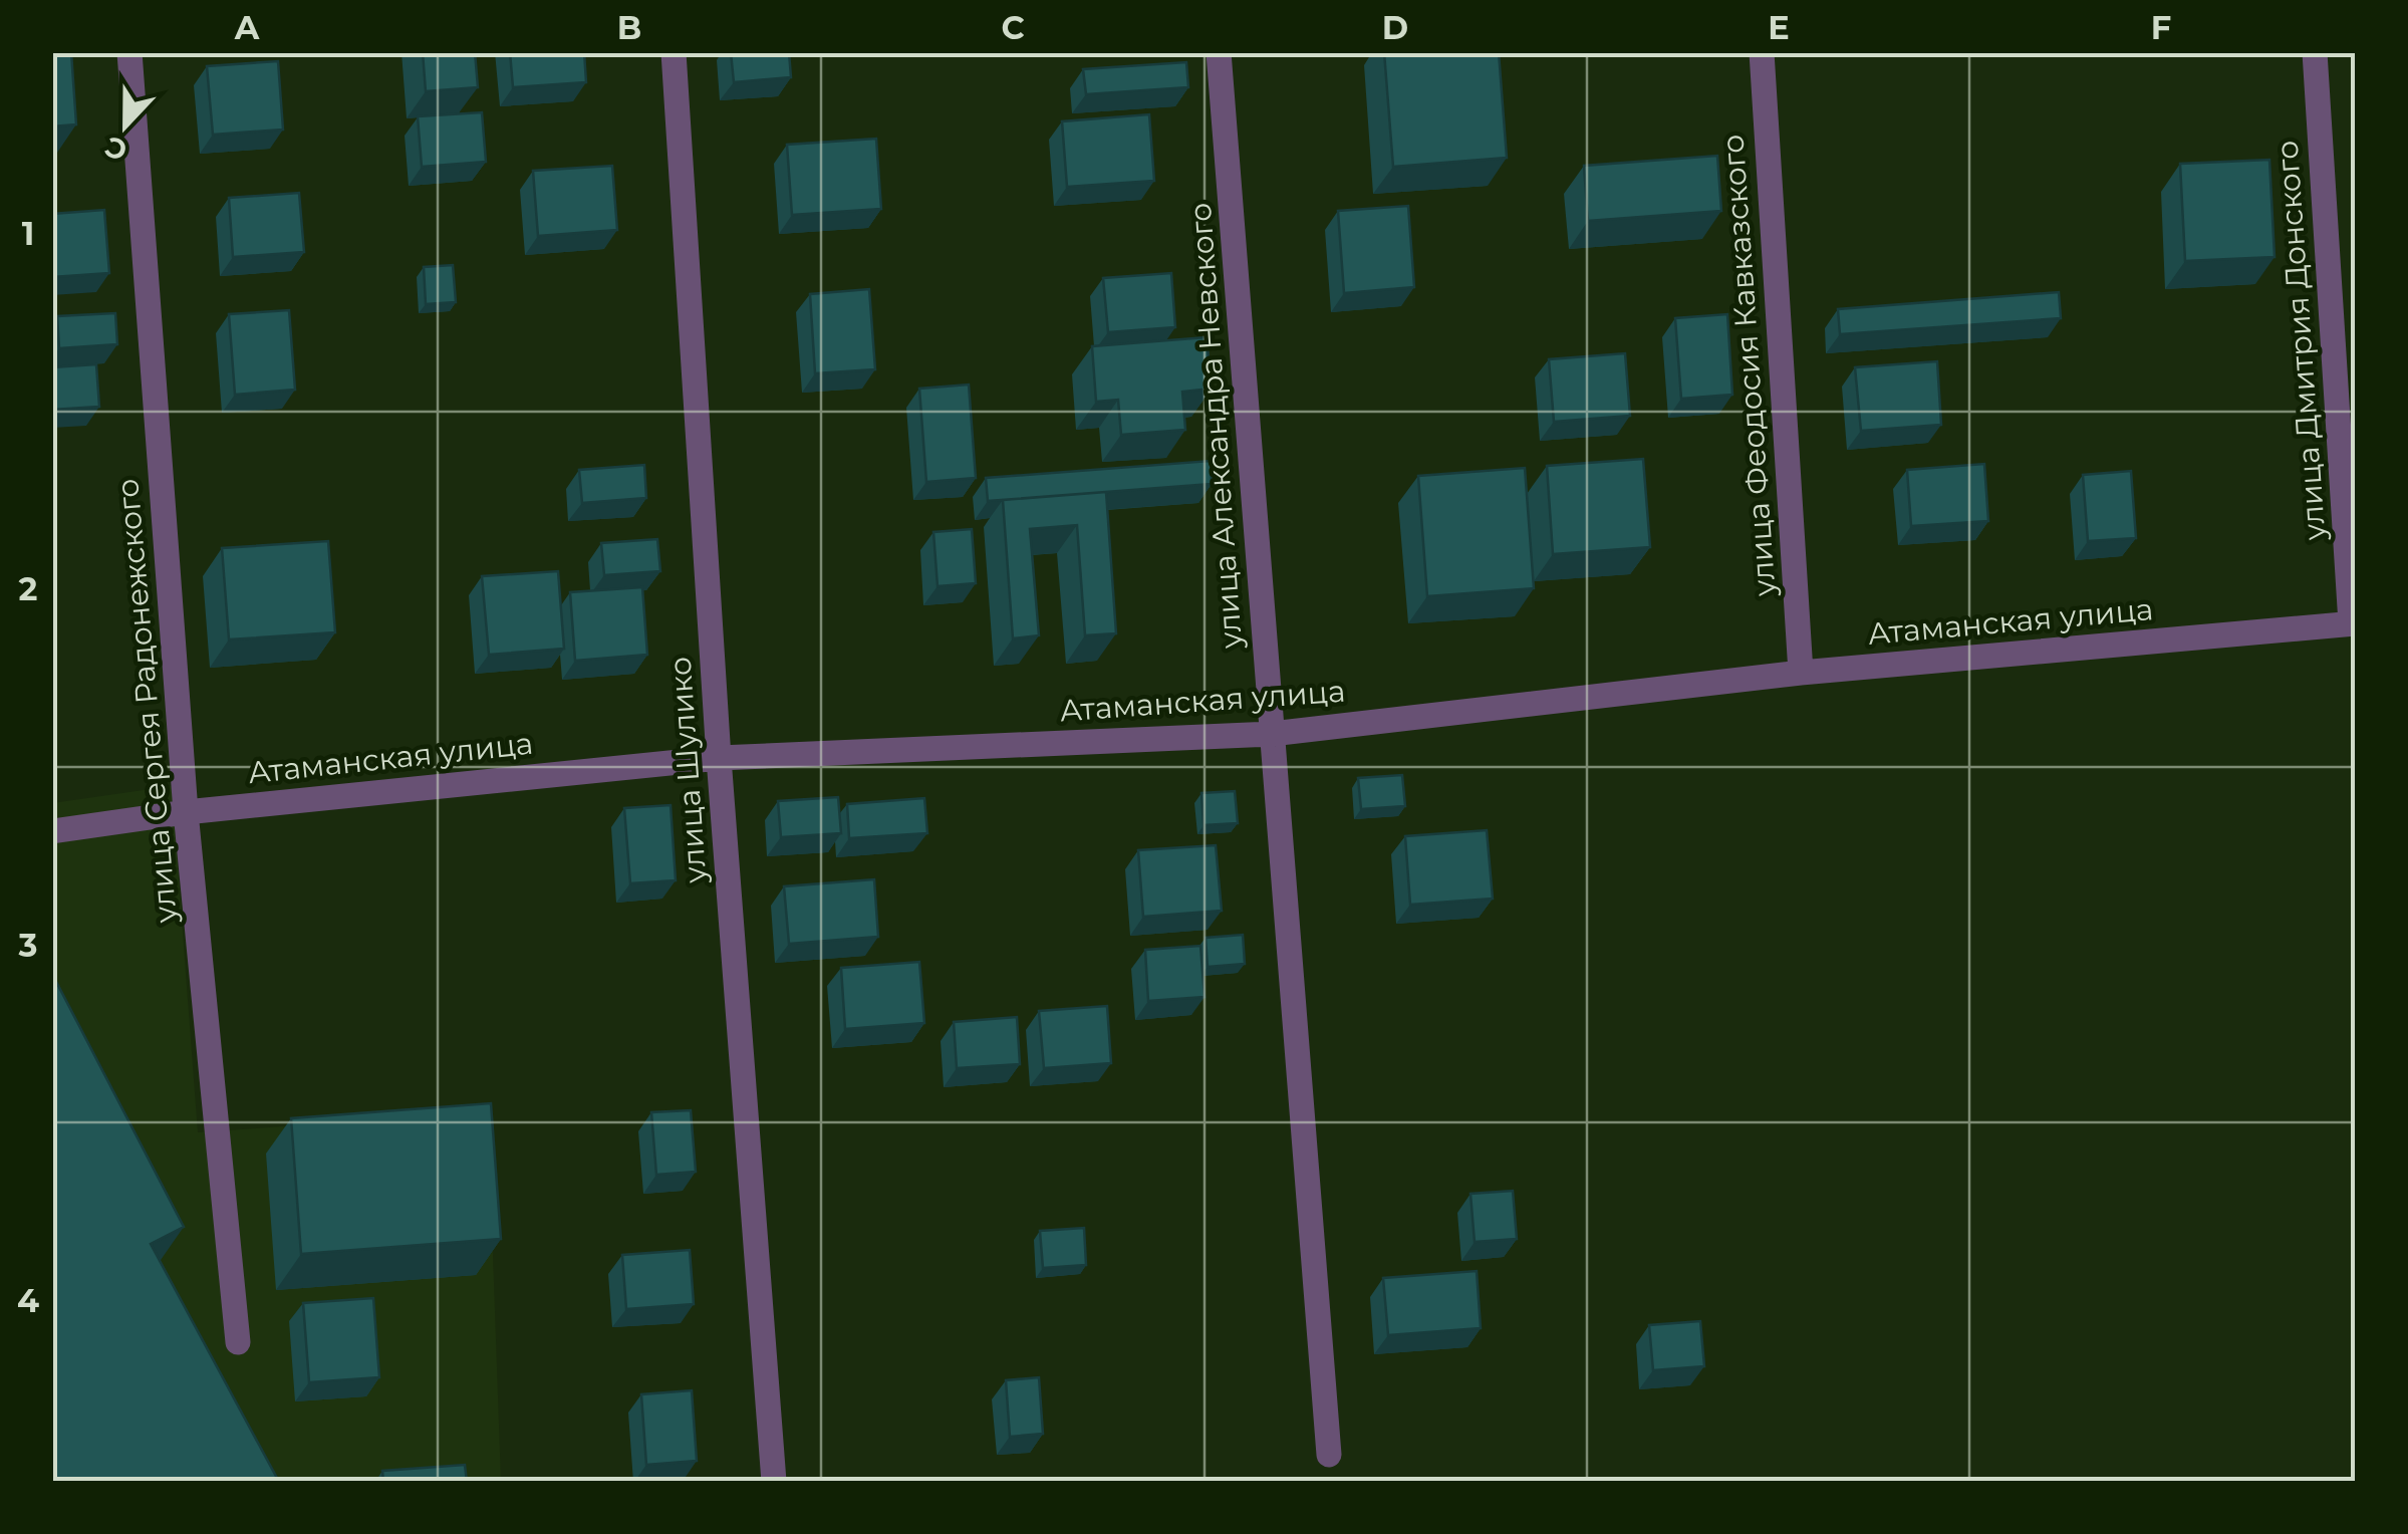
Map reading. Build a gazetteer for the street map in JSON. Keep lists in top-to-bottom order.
{
  "streets": {
    "street": [
      "улица Дмитрия Донского",
      "улица Феодосия Кавказского",
      "улица Александра Невского",
      "Атаманская улица",
      "улица Сергея Радонежского",
      "улица Шулико"
    ]
  },
  "crossings": [
    ["улица Дмитрия Донского", "Атаманская улица"],
    ["улица Феодосия Кавказского", "Атаманская улица"],
    ["улица Александра Невского", "Атаманская улица"],
    ["Атаманская улица", "улица Сергея Радонежского"],
    ["Атаманская улица", "улица Шулико"]
  ],
  "north": "bottom",
  "grid": {
    "columns": [
      "A",
      "B",
      "C",
      "D",
      "E",
      "F"
    ],
    "rows": [
      "1",
      "2",
      "3",
      "4"
    ]
  }
}
